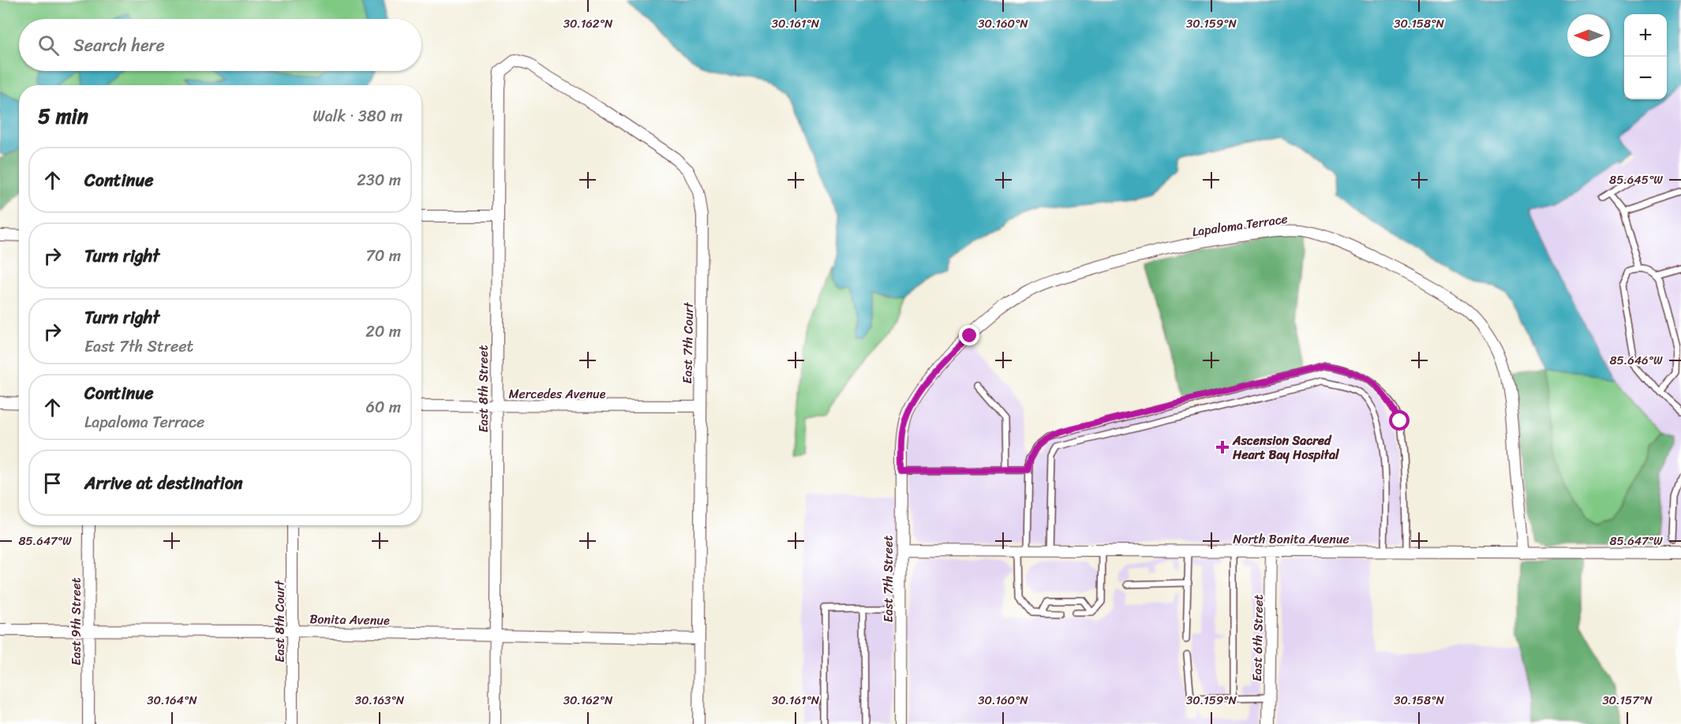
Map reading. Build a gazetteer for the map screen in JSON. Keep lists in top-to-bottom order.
{
  "streets": {
    "street": [
      "Lapaloma Terrace",
      "East 7th Court",
      "East 8th Street",
      "Mercedes Avenue",
      "North Bonita Avenue",
      "East 7th Street",
      "Bonita Avenue",
      "East 9th Street",
      "East 8th Court",
      "East 6th Street"
    ]
  },
  "crossings": [
    ["Lapaloma Terrace", "North Bonita Avenue"],
    ["Lapaloma Terrace", "East 7th Street"],
    ["East 7th Court", "East 8th Street"],
    ["East 7th Court", "Mercedes Avenue"],
    ["East 7th Court", "Bonita Avenue"],
    ["East 8th Street", "Mercedes Avenue"],
    ["East 8th Street", "Bonita Avenue"],
    ["North Bonita Avenue", "East 7th Street"],
    ["North Bonita Avenue", "East 6th Street"],
    ["Bonita Avenue", "East 9th Street"],
    ["Bonita Avenue", "East 8th Court"]
  ],
  "places": {
    "health": ["Ascension Sacred Heart Bay Hospital"]
  },
  "north": "left",
  "page": {
    "map_buttons": ["+", "−"],
    "search": "Search here",
    "heading": ["5 min", "Walk · 380 m"],
    "list": [
      ["Continue", "230 m"],
      ["Turn right", "70 m"],
      ["Turn right", "East 7th Street", "20 m"],
      ["Continue", "Lapaloma Terrace", "60 m"],
      "Arrive at destination"
    ]
  },
  "coordinates": [
    "30.162°N",
    "30.161°N",
    "30.160°N",
    "30.159°N",
    "30.158°N",
    "85.645°W",
    "85.646°W",
    "85.647°W",
    "30.164°N",
    "30.163°N",
    "30.157°N"
  ]
}
